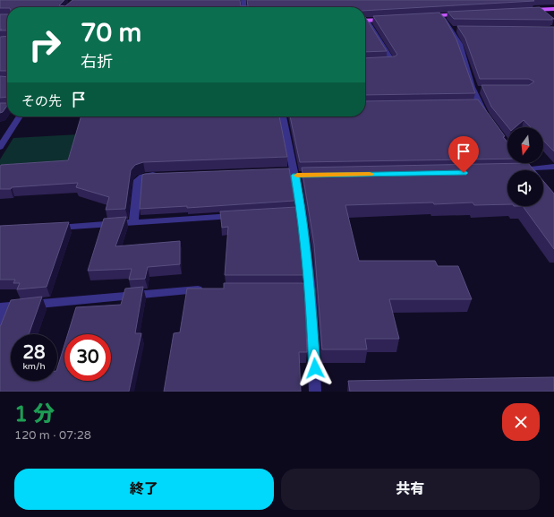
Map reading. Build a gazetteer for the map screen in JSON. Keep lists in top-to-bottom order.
{
  "north": "bottom",
  "page": {
    "turn": ["70 m", "右折"],
    "then": "その先",
    "speed": "28 km/h",
    "limit": "30",
    "heading": ["1 分", "120 m · 07:28"],
    "buttons": ["終了", "共有"]
  }
}
